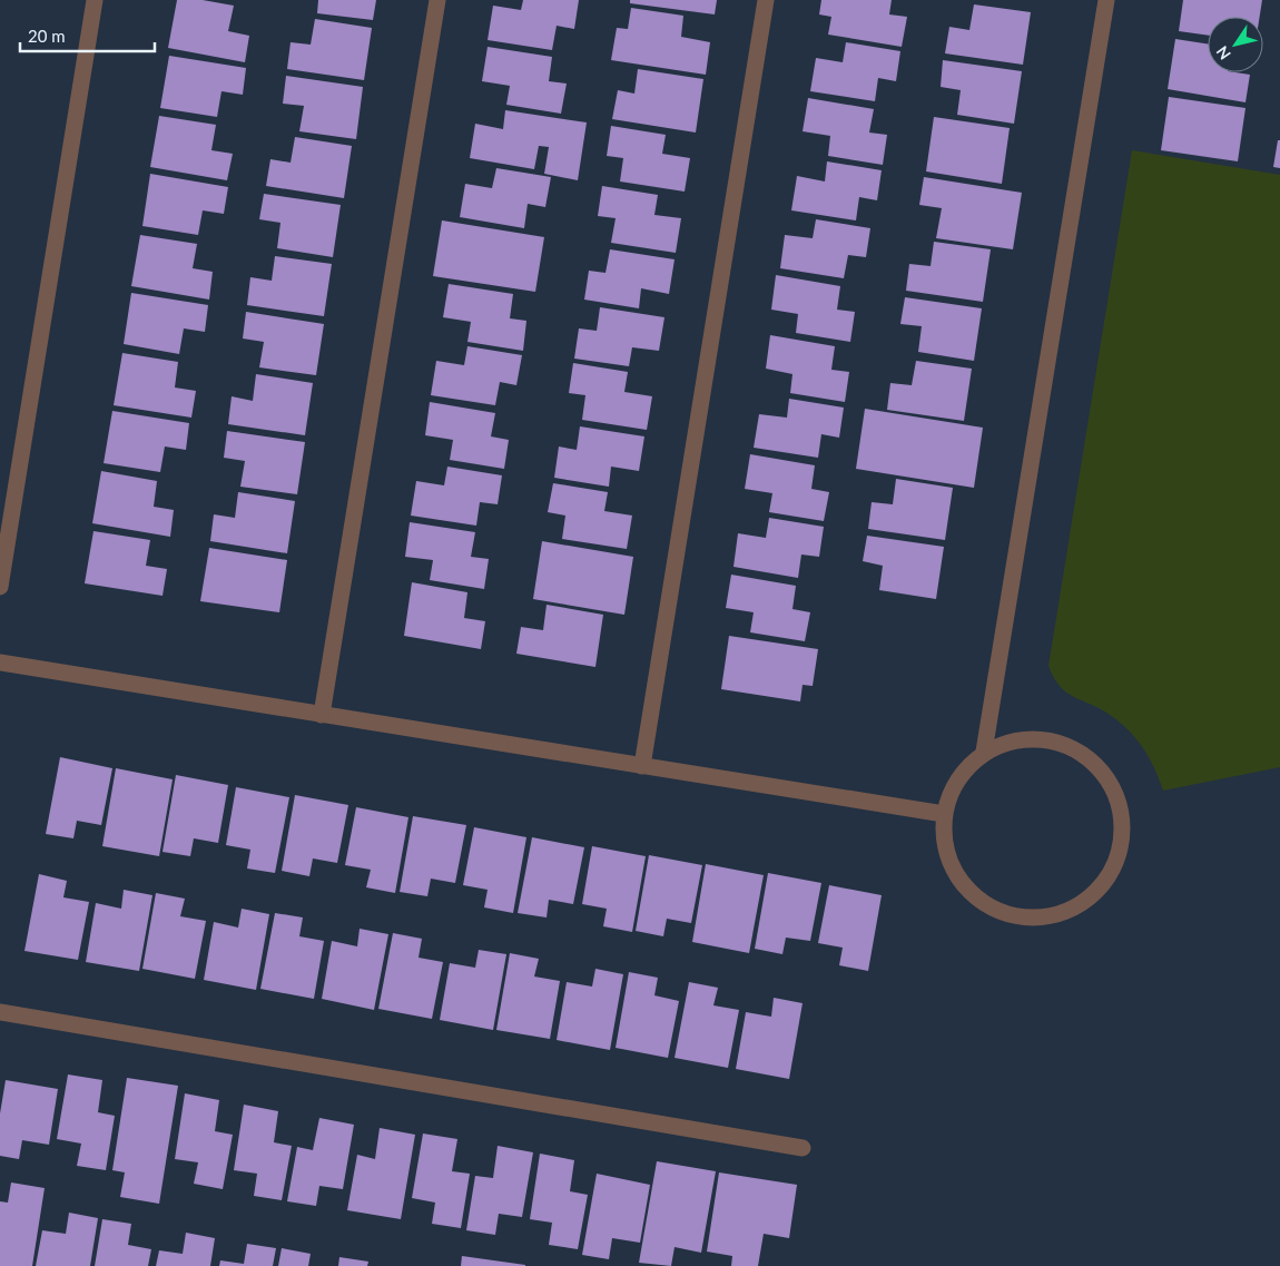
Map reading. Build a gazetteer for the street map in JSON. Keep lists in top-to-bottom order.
{
  "scale_bar": "20 m",
  "north": "bottom left"
}
